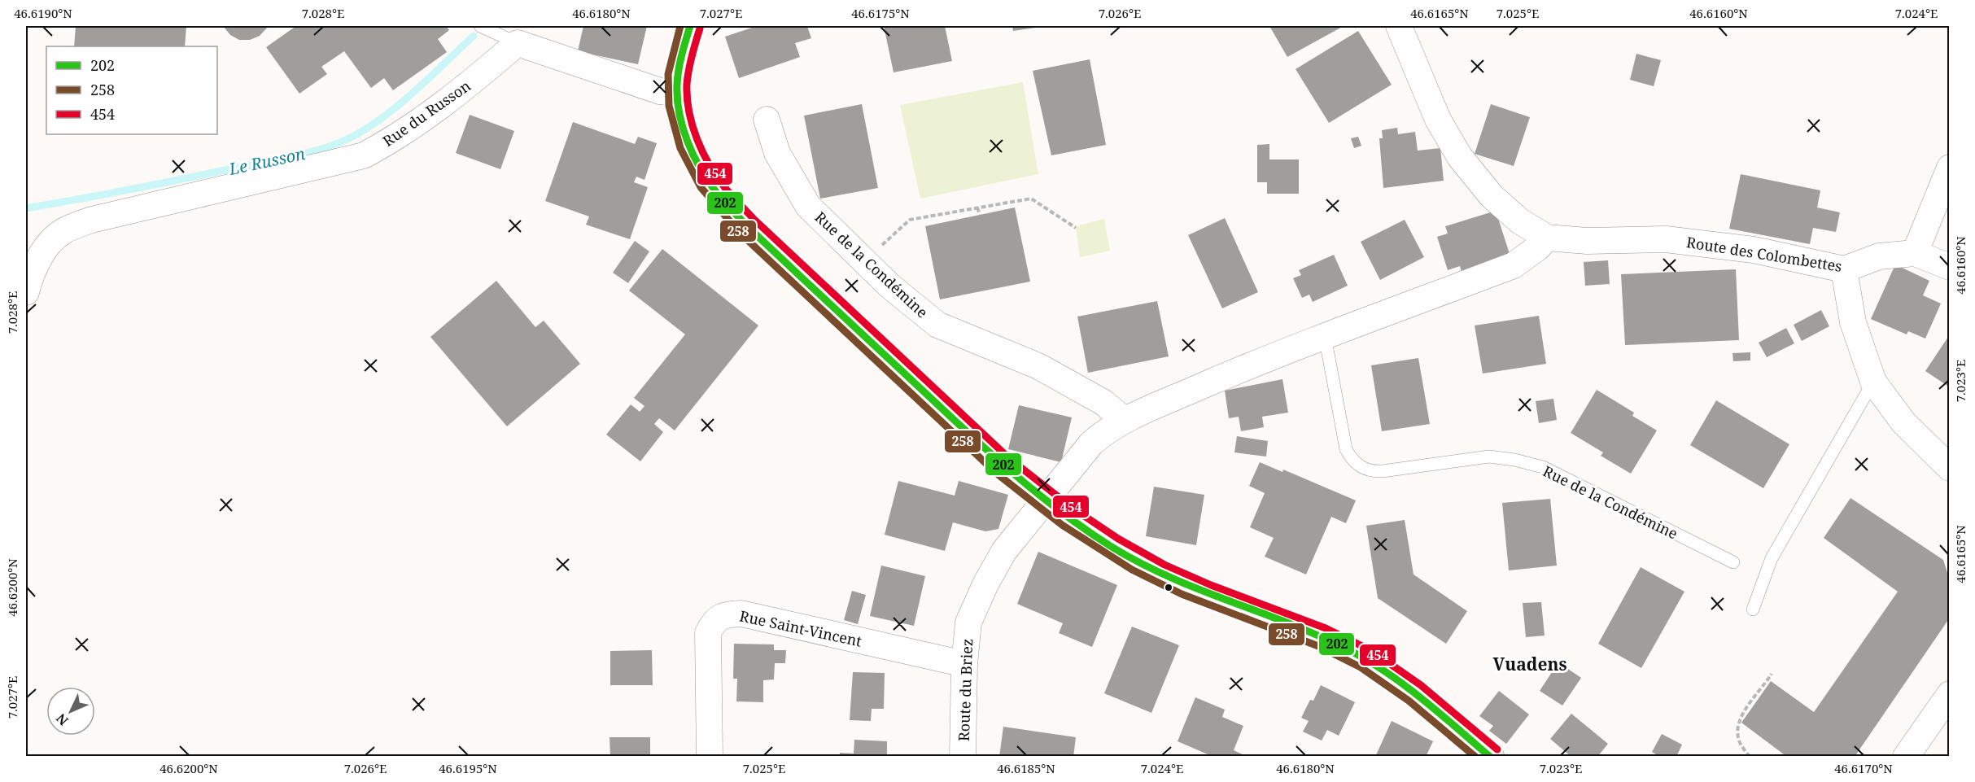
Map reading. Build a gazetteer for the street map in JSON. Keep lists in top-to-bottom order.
{
  "streets": {
    "street": [
      "Rue du Russon",
      "Route des Colombettes",
      "Rue de la Condémine",
      "Rue Saint-Vincent",
      "Route du Briez"
    ]
  },
  "crossings": [
    ["Rue Saint-Vincent", "Route du Briez"]
  ],
  "districts": ["Vuadens"],
  "water": ["Le Russon"],
  "lines": ["transit line 202", "transit line 258", "transit line 454"],
  "legend": ["202", "258", "454"],
  "north": "bottom left",
  "coordinates": [
    "46.6190°N",
    "7.028°E",
    "46.6180°N",
    "7.027°E",
    "46.6175°N",
    "7.026°E",
    "46.6165°N",
    "7.025°E",
    "46.6160°N",
    "7.024°E",
    "7.023°E",
    "46.6200°N",
    "46.6195°N",
    "46.6185°N",
    "46.6170°N"
  ]
}
